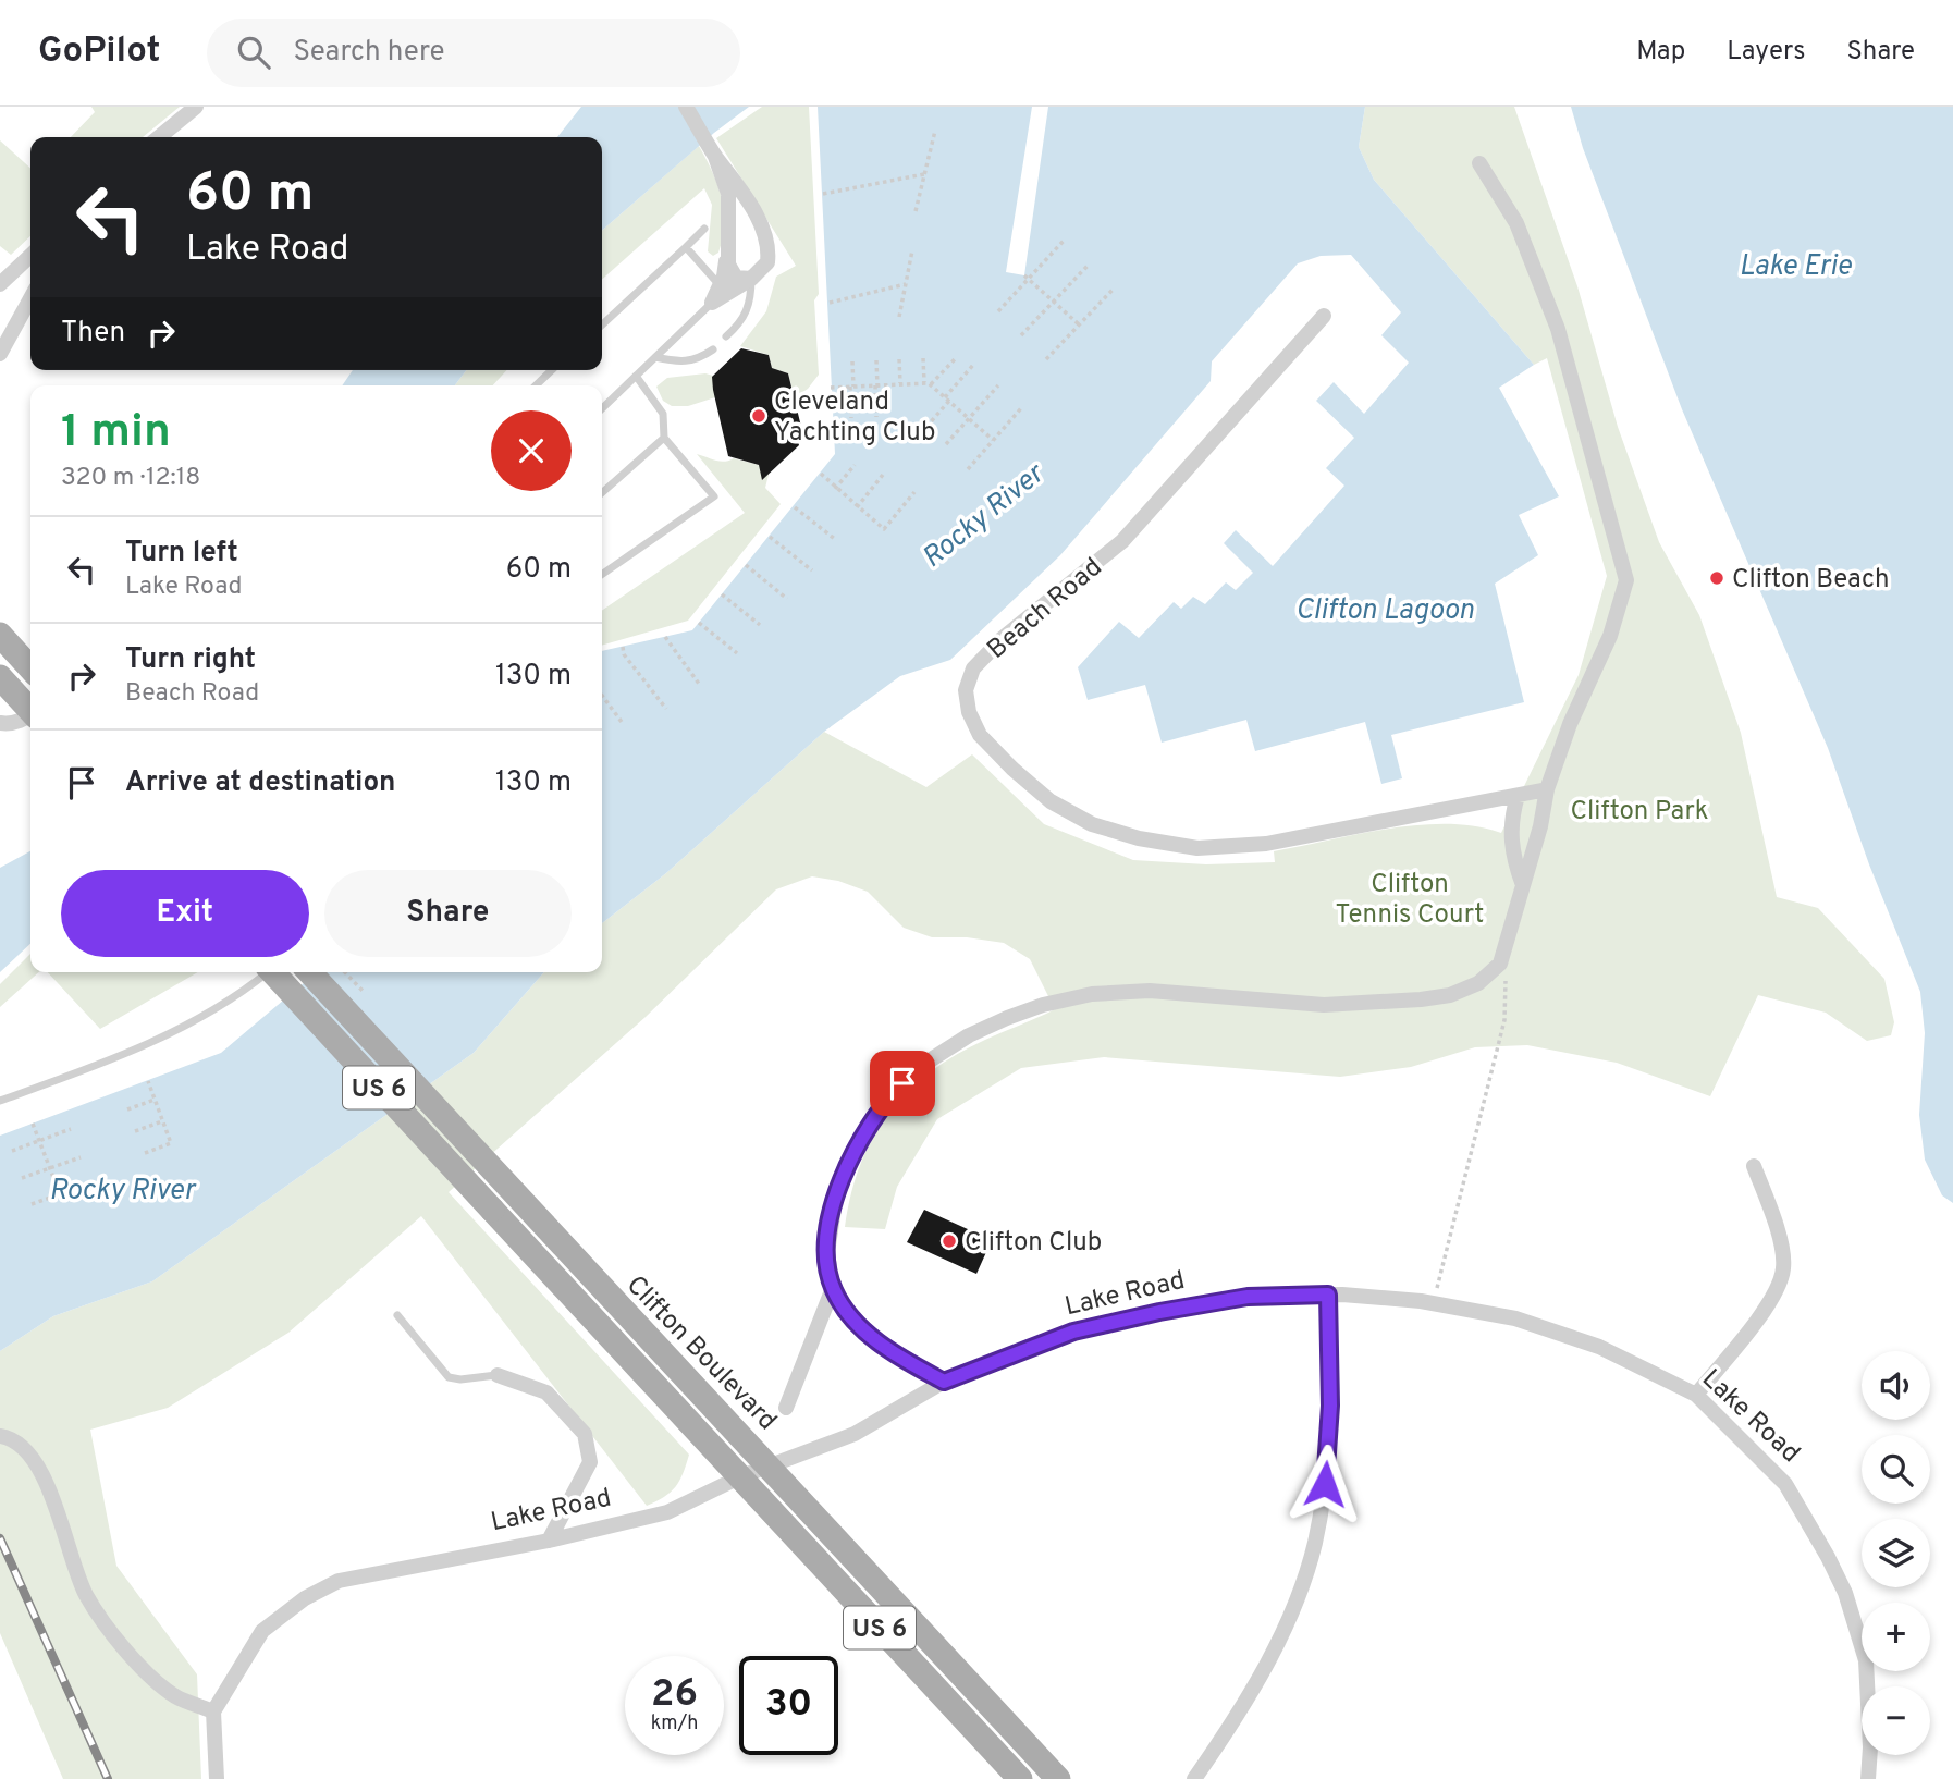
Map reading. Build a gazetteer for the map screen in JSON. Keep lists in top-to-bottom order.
{
  "streets": {
    "main road": ["US 6", "Clifton Boulevard"],
    "street": ["Beach Road", "Lake Road"]
  },
  "crossings": [
    ["Lake Road", "Clifton Boulevard"]
  ],
  "water": ["Lake Erie", "Rocky River", "Clifton Lagoon"],
  "parks": ["Clifton Park", "Clifton Tennis Court"],
  "places": ["Cleveland Yachting Club", "Clifton Beach", "Clifton Club"],
  "page": {
    "header": "GoPilot",
    "search": "Search here",
    "nav": ["Map", "Layers", "Share"],
    "turn": ["60 m", "Lake Road"],
    "then": "Then",
    "heading": ["1 min", "320 m · 12:18"],
    "list": [
      {
        "name": "Turn left",
        "note": "Lake Road",
        "value": "60 m"
      },
      {
        "name": "Turn right",
        "note": "Beach Road",
        "value": "130 m"
      },
      {
        "name": "Arrive at destination",
        "value": "130 m"
      }
    ],
    "buttons": ["Exit", "Share"],
    "map_buttons": ["+", "−"],
    "speed": "26 km/h",
    "limit": "30"
  }
}
